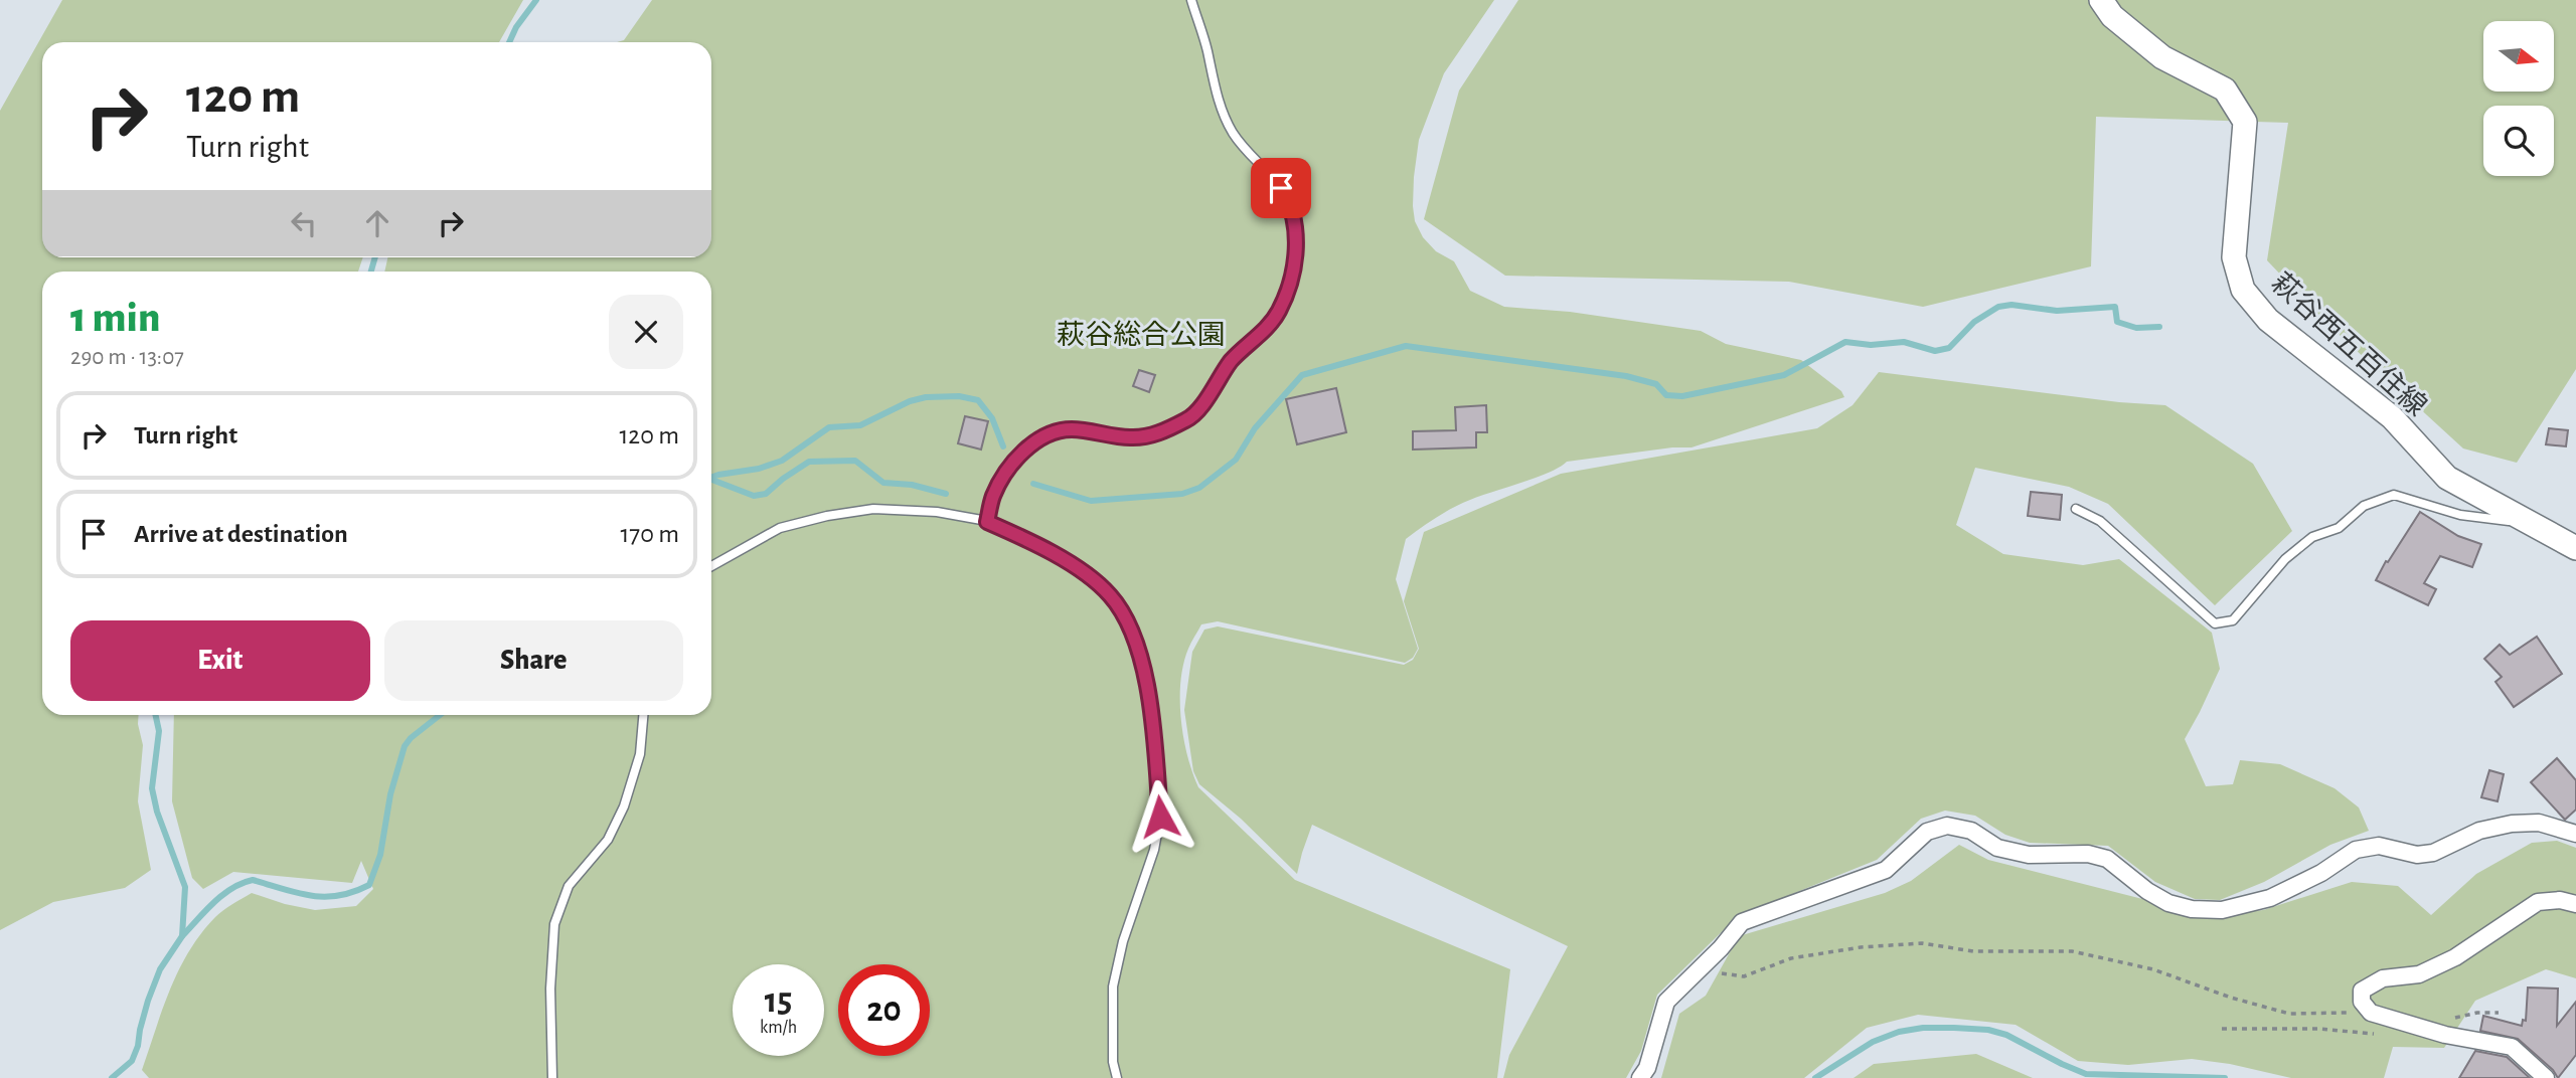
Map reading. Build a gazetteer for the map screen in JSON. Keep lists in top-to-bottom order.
{
  "streets": {
    "main road": ["萩谷西五百住線"]
  },
  "parks": ["萩谷総合公園"],
  "north": "right",
  "page": {
    "turn": ["120 m", "Turn right"],
    "heading": ["1 min", "290 m · 13:07"],
    "list": [
      {
        "name": "Turn right",
        "value": "120 m"
      },
      {
        "name": "Arrive at destination",
        "value": "170 m"
      }
    ],
    "buttons": ["Exit", "Share"],
    "speed": "15 km/h",
    "limit": "20"
  }
}
